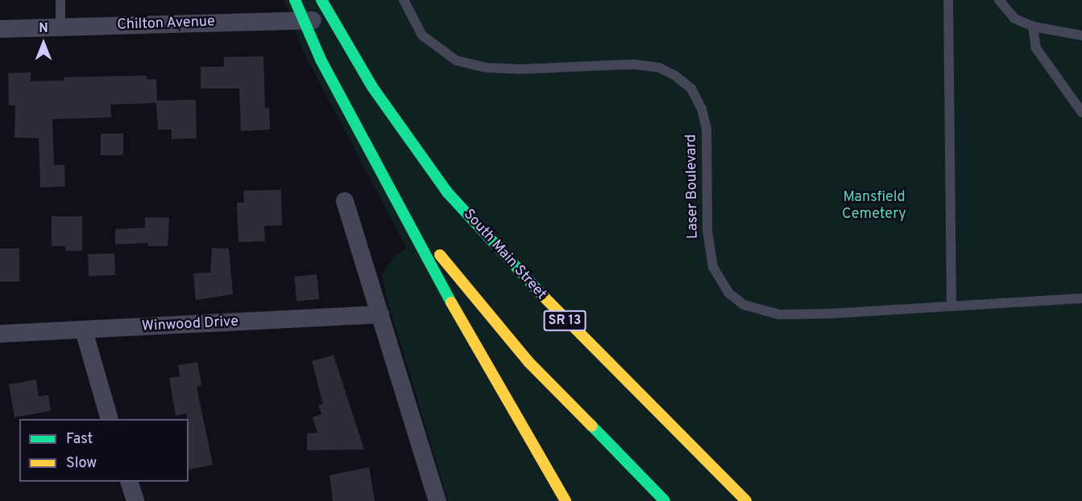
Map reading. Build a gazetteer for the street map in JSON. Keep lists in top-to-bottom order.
{
  "streets": {
    "highway": ["South Main Street", "SR 13"],
    "street": ["Chilton Avenue", "Winwood Drive"],
    "lane": ["Laser Boulevard"]
  },
  "crossings": [
    ["Chilton Avenue", "South Main Street"]
  ],
  "parks": ["Mansfield Cemetery"],
  "legend": ["Fast", "Slow"],
  "north": "top"
}
